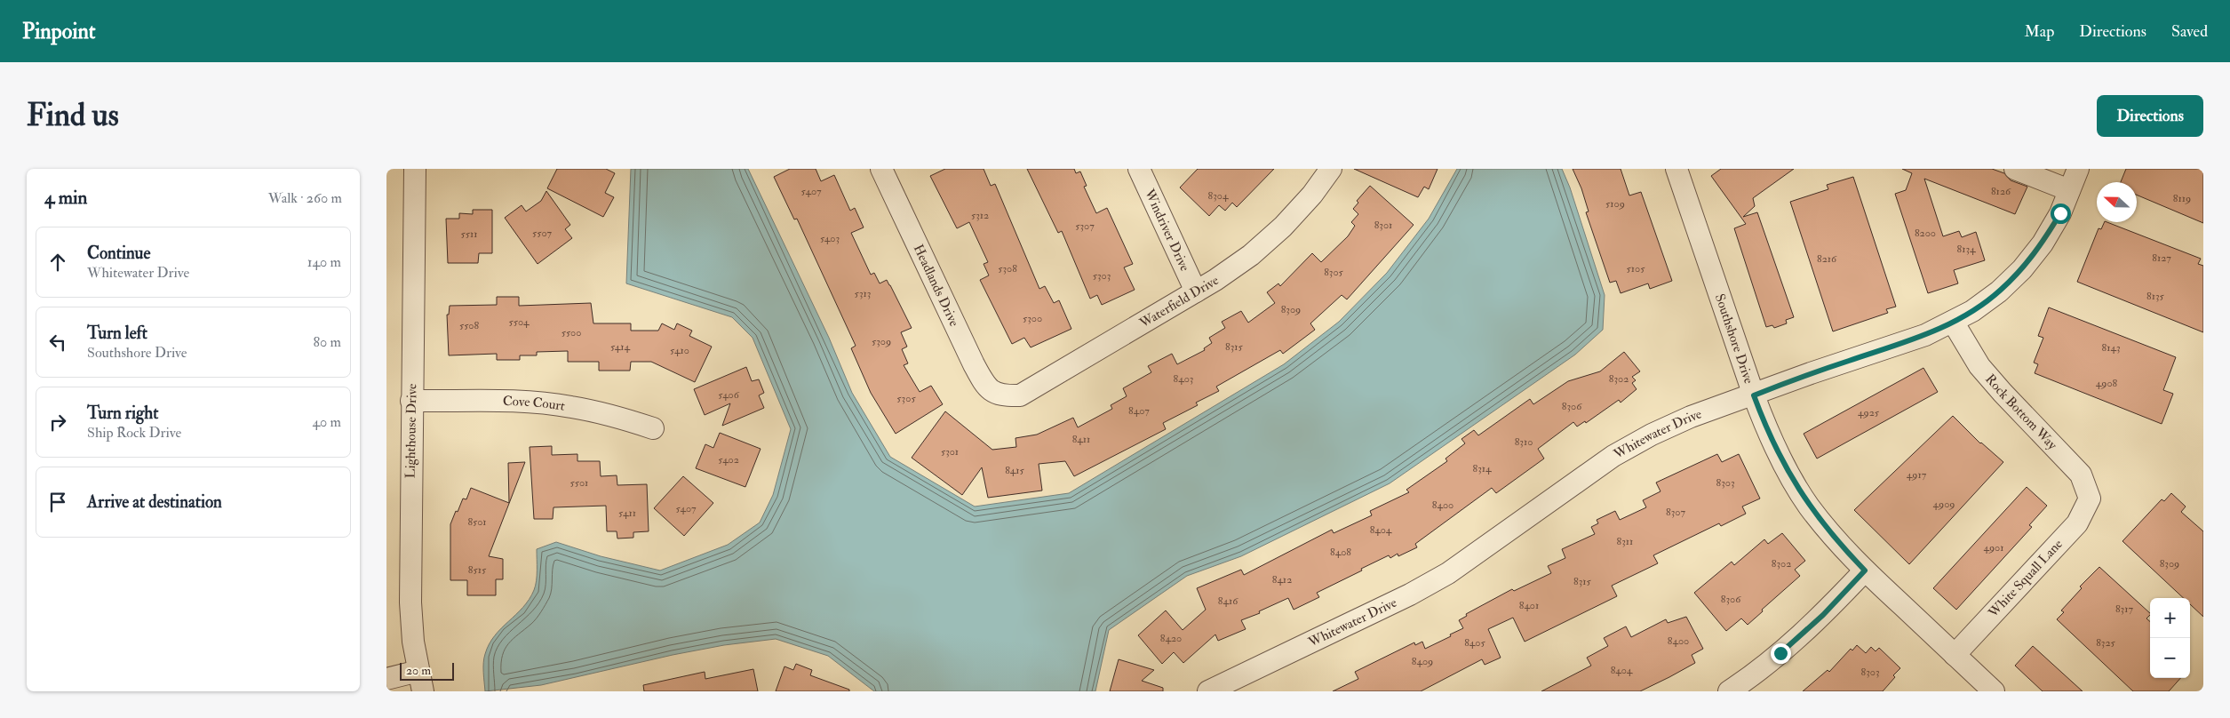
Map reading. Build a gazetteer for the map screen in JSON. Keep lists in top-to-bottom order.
{
  "streets": {
    "street": [
      "Windriver Drive",
      "Headlands Drive",
      "Waterfield Drive",
      "Southshore Drive",
      "Cove Court",
      "Rock Bottom Way",
      "Lighthouse Drive",
      "Whitewater Drive",
      "White Squall Lane"
    ]
  },
  "crossings": [
    ["Windriver Drive", "Waterfield Drive"],
    ["Headlands Drive", "Waterfield Drive"],
    ["Southshore Drive", "Whitewater Drive"],
    ["Southshore Drive", "White Squall Lane"],
    ["Cove Court", "Lighthouse Drive"],
    ["Rock Bottom Way", "Whitewater Drive"],
    ["Rock Bottom Way", "White Squall Lane"]
  ],
  "house_numbers": [
    "5407",
    "8126",
    "8304",
    "8119",
    "5109",
    "5312",
    "8301",
    "5307",
    "5507",
    "8200",
    "5511",
    "5403",
    "8134",
    "8127",
    "8216",
    "5308",
    "5105",
    "8305",
    "5303",
    "5313",
    "8135",
    "8309",
    "5300",
    "5504",
    "5508",
    "5500",
    "5309",
    "5414",
    "8315",
    "8143",
    "5410",
    "8403",
    "8302",
    "4908",
    "5406",
    "5305",
    "8306",
    "8407",
    "4925",
    "8411",
    "8310",
    "5301",
    "5402",
    "8314",
    "8415",
    "4917",
    "5501",
    "8303",
    "4909",
    "8400",
    "5407",
    "8307",
    "5411",
    "8501",
    "8404",
    "8311",
    "4901",
    "8408",
    "8302",
    "8309",
    "8515",
    "8412",
    "8315",
    "8306",
    "8416",
    "8401",
    "8317",
    "8420",
    "8400",
    "8405",
    "8325",
    "8409",
    "8404",
    "8303"
  ],
  "scale_bar": "20 m",
  "north": "left",
  "page": {
    "header": "Pinpoint",
    "nav": ["Map", "Directions", "Saved"],
    "buttons": "Directions",
    "title": "Find us",
    "heading": ["4 min", "Walk · 260 m"],
    "list": [
      ["Continue", "Whitewater Drive", "140 m"],
      ["Turn left", "Southshore Drive", "80 m"],
      ["Turn right", "Ship Rock Drive", "40 m"],
      "Arrive at destination"
    ],
    "map_buttons": ["+", "−"],
    "scale": "20 m"
  }
}
